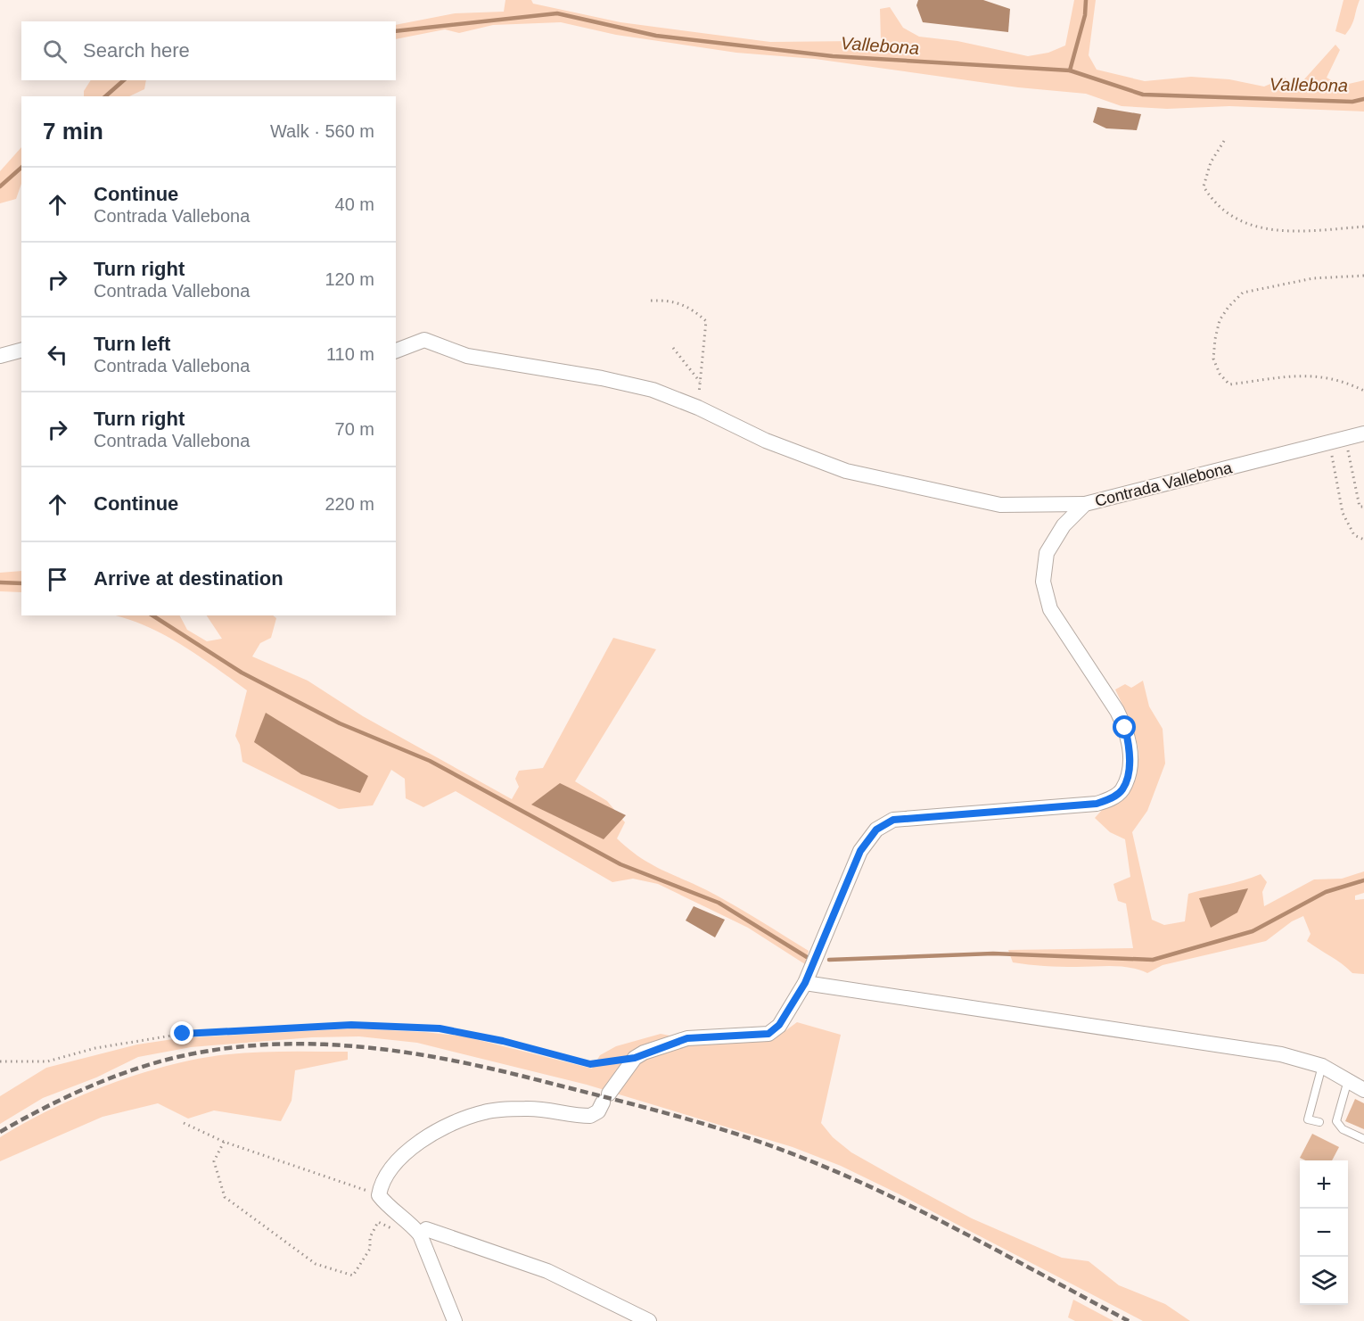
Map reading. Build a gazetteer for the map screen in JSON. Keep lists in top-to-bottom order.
{
  "streets": {
    "street": ["Contrada Vallebona"]
  },
  "water": ["Vallebona"],
  "page": {
    "search": "Search here",
    "heading": ["7 min", "Walk · 560 m"],
    "list": [
      ["Continue", "Contrada Vallebona", "40 m"],
      ["Turn right", "Contrada Vallebona", "120 m"],
      ["Turn left", "Contrada Vallebona", "110 m"],
      ["Turn right", "Contrada Vallebona", "70 m"],
      ["Continue", "220 m"],
      "Arrive at destination"
    ],
    "map_buttons": ["+", "−"]
  }
}
